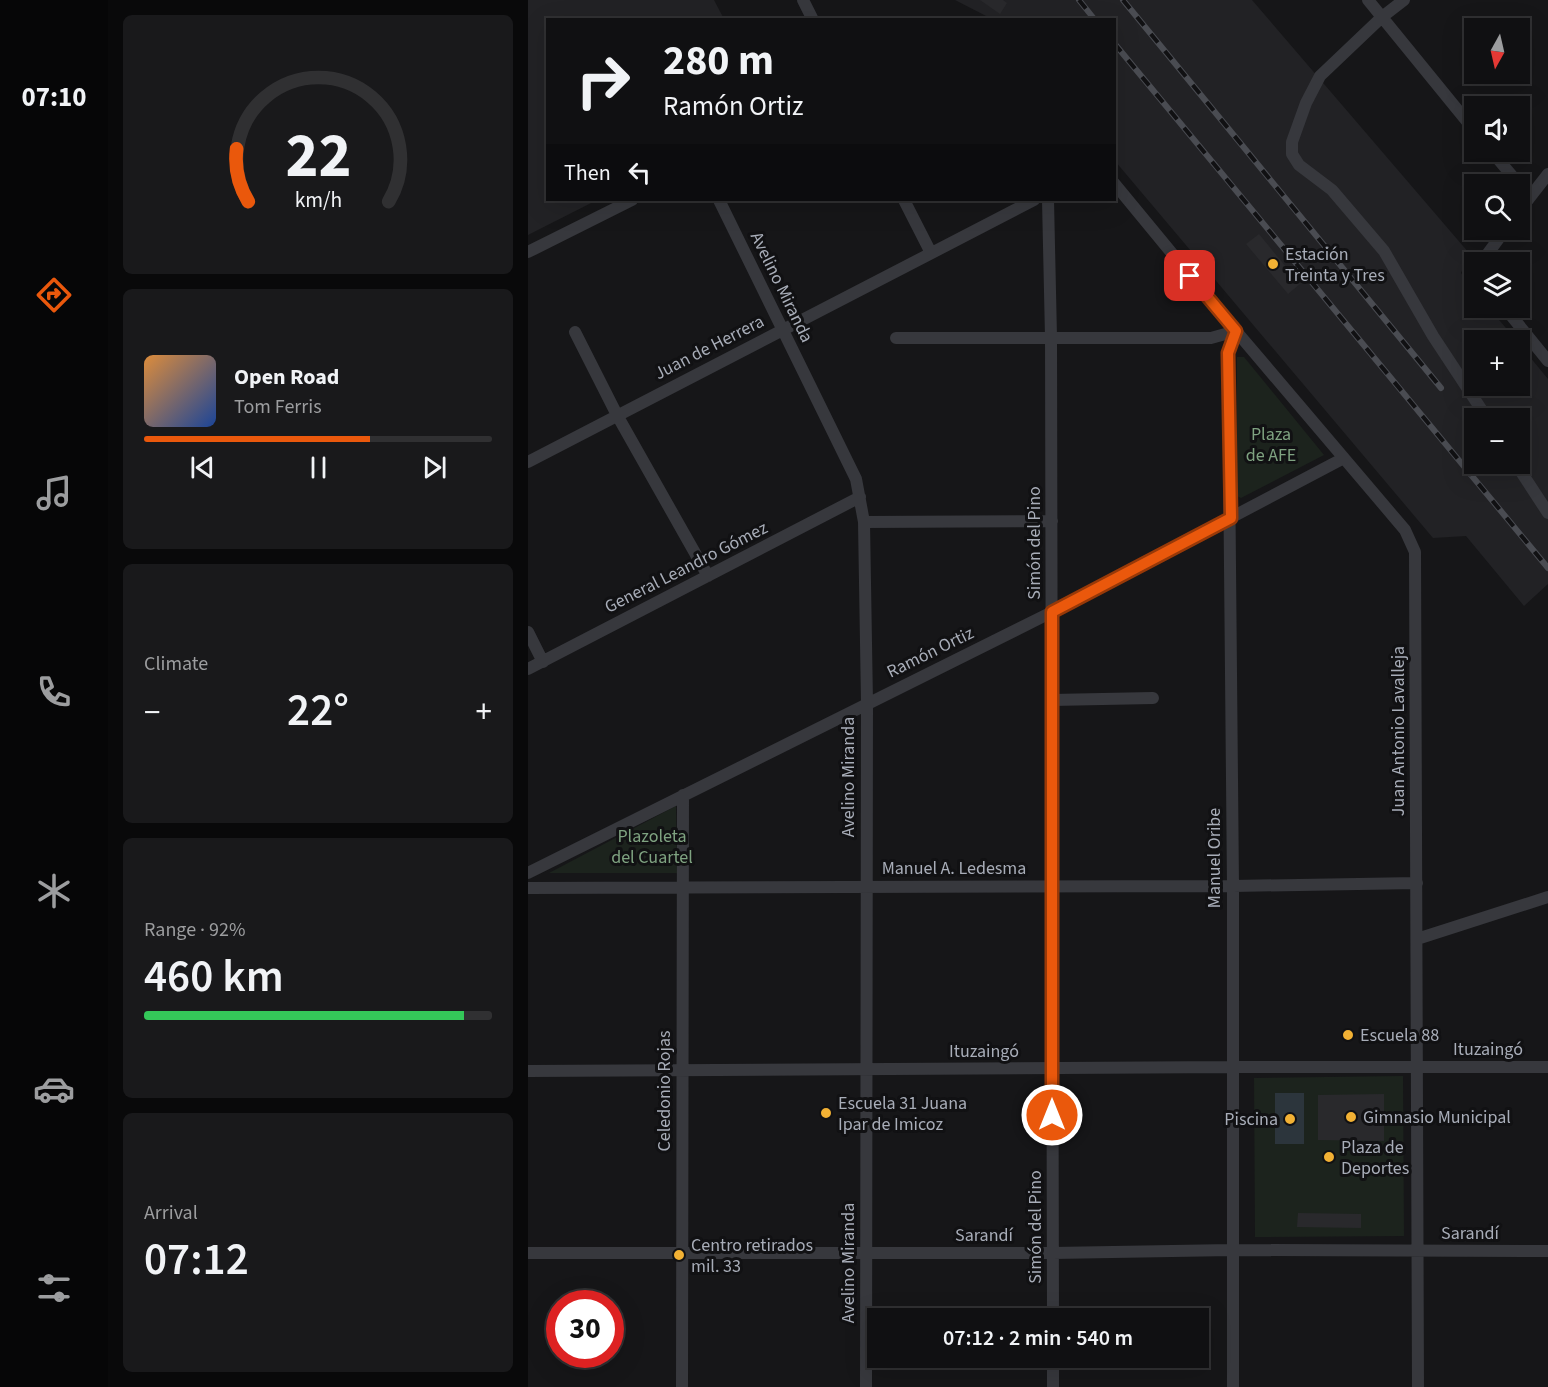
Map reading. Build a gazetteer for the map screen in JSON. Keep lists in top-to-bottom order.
{
  "streets": {
    "street": [
      "Avelino Miranda",
      "Juan de Herrera",
      "Simón del Pino",
      "General Leandro Gómez",
      "Ramón Ortiz",
      "Juan Antonio Lavalleja",
      "Manuel Oribe",
      "Manuel A. Ledesma",
      "Ituzaingó",
      "Celedonio Rojas",
      "Sarandí"
    ]
  },
  "crossings": [
    ["Avelino Miranda", "Juan de Herrera"],
    ["Avelino Miranda", "General Leandro Gómez"],
    ["Avelino Miranda", "Ramón Ortiz"],
    ["Avelino Miranda", "Manuel A. Ledesma"],
    ["Avelino Miranda", "Ituzaingó"],
    ["Avelino Miranda", "Sarandí"],
    ["Simón del Pino", "Ramón Ortiz"],
    ["Simón del Pino", "Manuel A. Ledesma"],
    ["Simón del Pino", "Ituzaingó"],
    ["Simón del Pino", "Sarandí"],
    ["Ramón Ortiz", "Juan Antonio Lavalleja"],
    ["Ramón Ortiz", "Manuel Oribe"],
    ["Ramón Ortiz", "Celedonio Rojas"],
    ["Juan Antonio Lavalleja", "Manuel Oribe"],
    ["Juan Antonio Lavalleja", "Manuel A. Ledesma"],
    ["Juan Antonio Lavalleja", "Ituzaingó"],
    ["Juan Antonio Lavalleja", "Sarandí"],
    ["Manuel Oribe", "Manuel A. Ledesma"],
    ["Manuel Oribe", "Ituzaingó"],
    ["Manuel Oribe", "Sarandí"],
    ["Manuel A. Ledesma", "Celedonio Rojas"],
    ["Ituzaingó", "Celedonio Rojas"],
    ["Celedonio Rojas", "Sarandí"]
  ],
  "parks": ["Plaza de AFE", "Plazoleta del Cuartel"],
  "places": [
    "Estación Treinta y Tres",
    "Escuela 88",
    "Escuela 31 Juana Ipar de Imicoz",
    "Gimnasio Municipal",
    "Piscina",
    "Plaza de Deportes",
    "Centro retirados mil. 33"
  ],
  "north": "bottom",
  "page": {
    "tabs": "07:10",
    "map_buttons": ["+", "−"],
    "turn": ["280 m", "Ramón Ortiz"],
    "then": "Then",
    "song": ["Open Road", "Tom Ferris"],
    "tile": [
      "Climate",
      ["Range · 92%", "460 km"],
      ["Arrival", "07:12"]
    ],
    "heat": ["−", "22°", "+"],
    "limit": "30",
    "trip": "07:12 · 2 min · 540 m",
    "gauge": ["22", "km/h"]
  }
}
